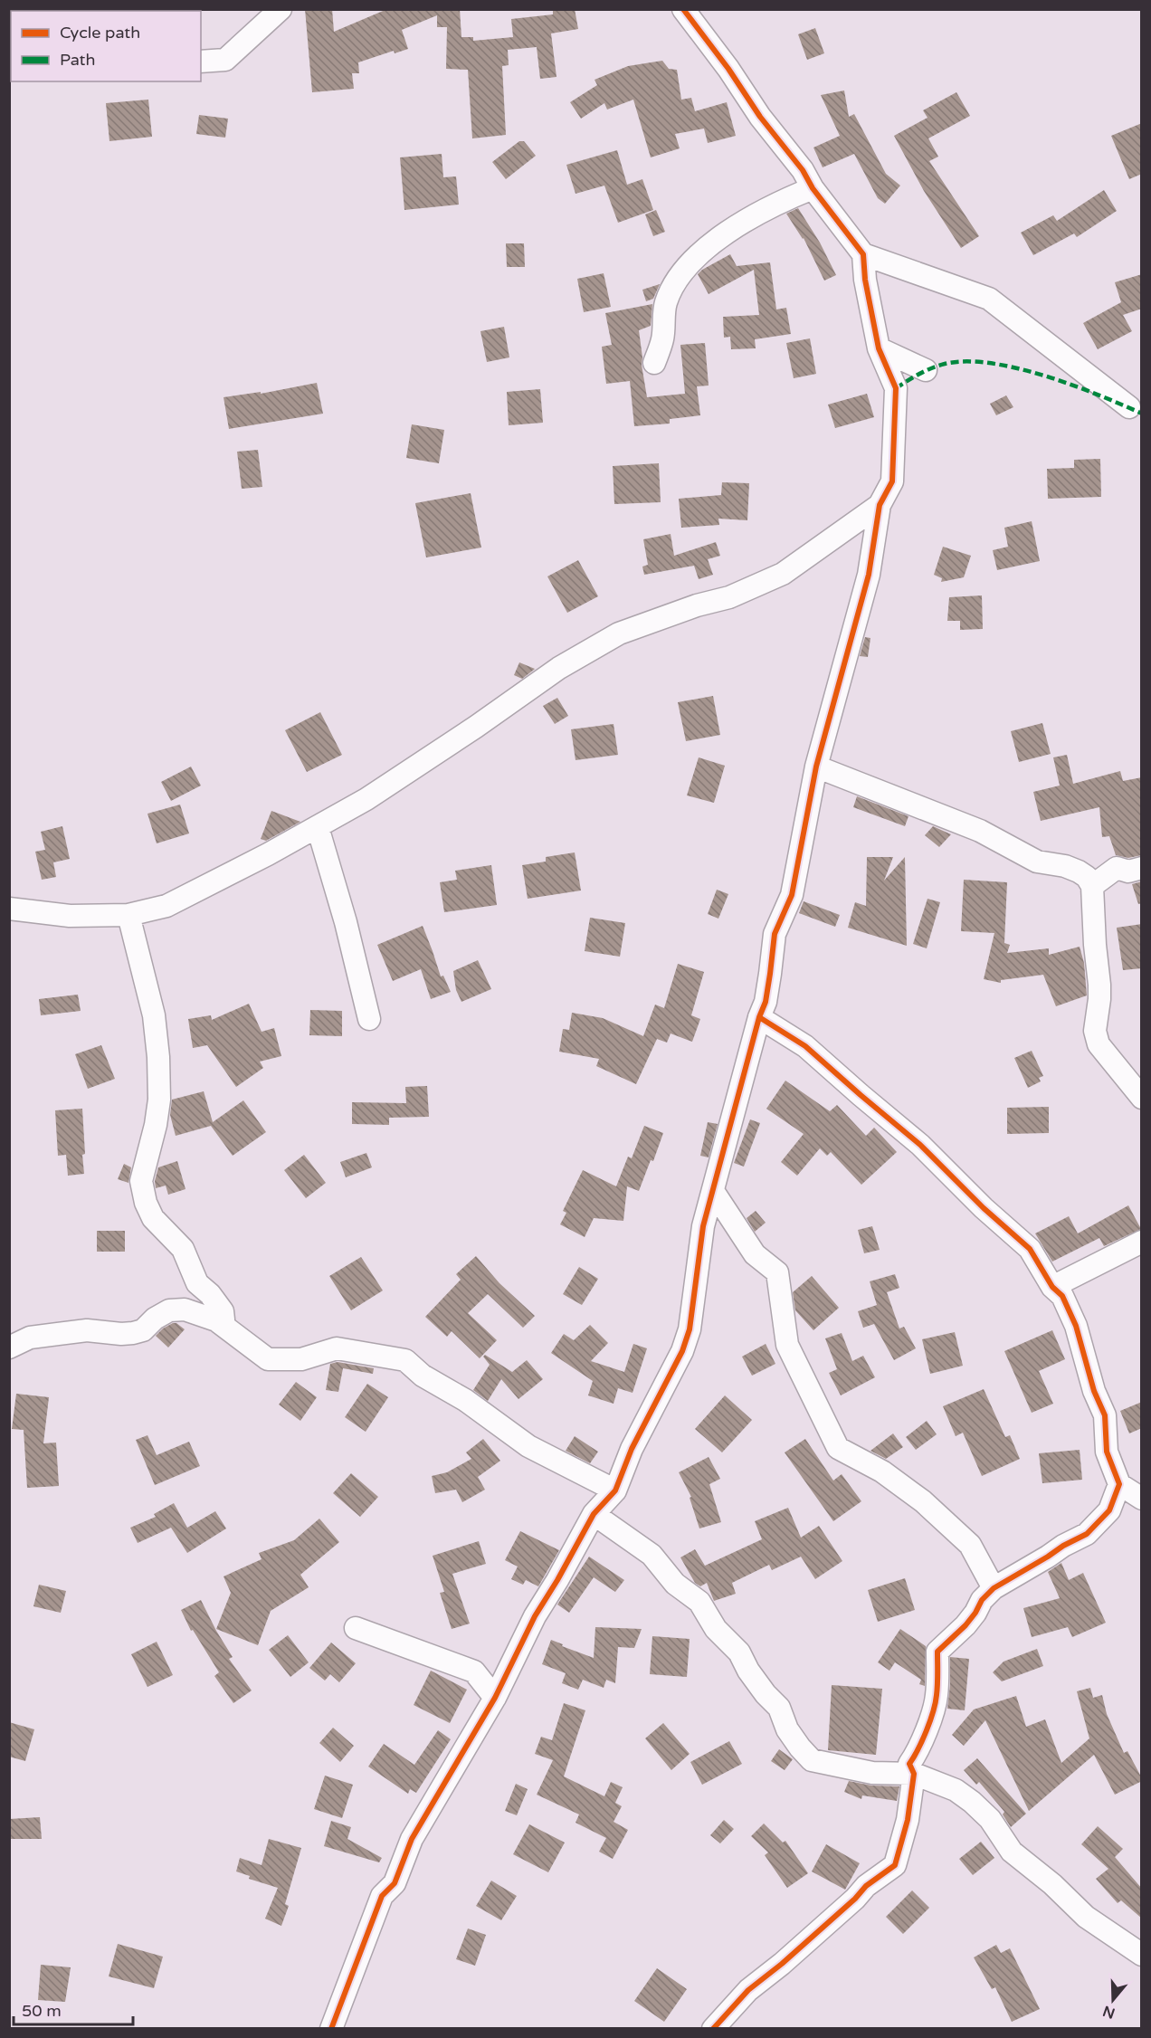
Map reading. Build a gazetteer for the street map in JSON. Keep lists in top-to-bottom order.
{
  "legend": ["Cycle path", "Path"],
  "scale_bar": "50 m",
  "north": "bottom"
}
